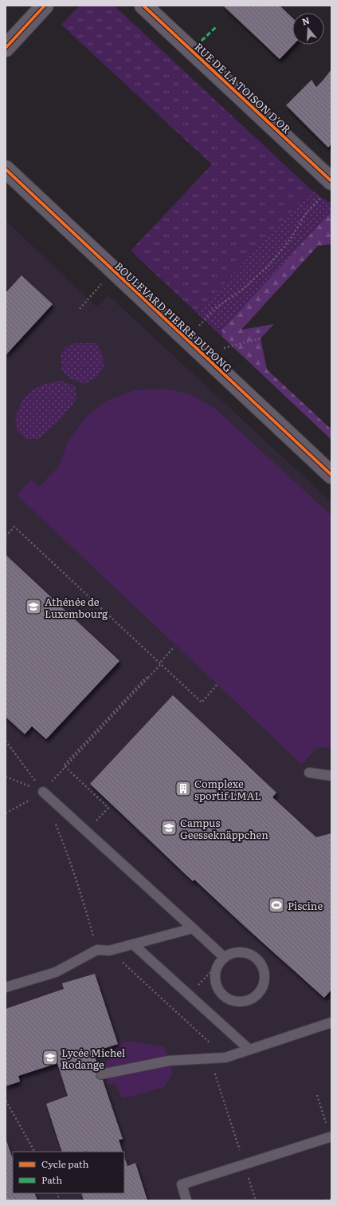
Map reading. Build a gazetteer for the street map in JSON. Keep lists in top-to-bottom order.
{
  "streets": {
    "street": ["RUE DE LA TOISON D'OR", "BOULEVARD PIERRE DUPONG"]
  },
  "places": {
    "school or university": ["Athénée de Luxembourg", "Campus Geesseknäppchen", "Lycée Michel Rodange"],
    "building": ["Complexe sportif LMAL"],
    "sports": ["Piscine"]
  },
  "legend": ["Cycle path", "Path"],
  "north": "top"
}
